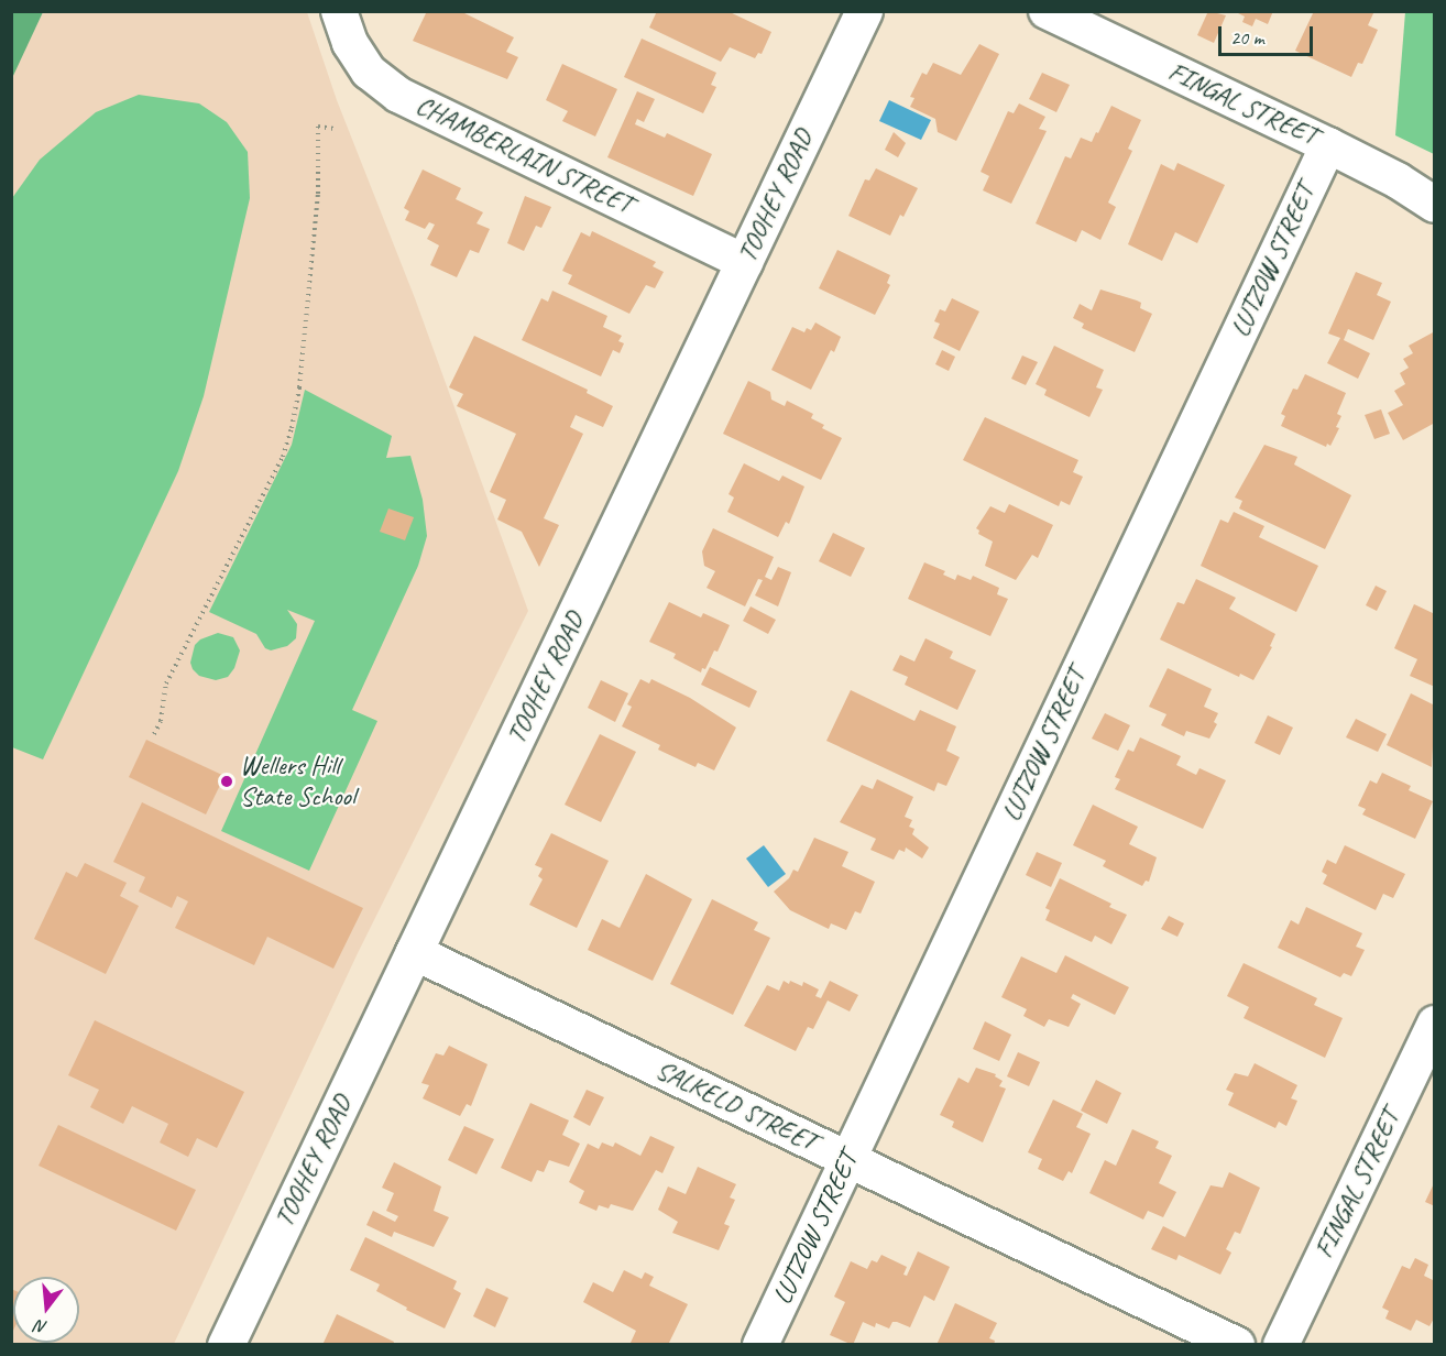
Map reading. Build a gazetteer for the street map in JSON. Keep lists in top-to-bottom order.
{
  "streets": {
    "main road": ["TOOHEY ROAD"],
    "street": [
      "FINGAL STREET",
      "CHAMBERLAIN STREET",
      "LUTZOW STREET",
      "SALKELD STREET"
    ]
  },
  "crossings": [
    ["FINGAL STREET", "LUTZOW STREET"],
    ["CHAMBERLAIN STREET", "TOOHEY ROAD"],
    ["TOOHEY ROAD", "SALKELD STREET"],
    ["LUTZOW STREET", "SALKELD STREET"]
  ],
  "places": ["Wellers Hill State School"],
  "scale_bar": "20 m",
  "north": "bottom"
}
